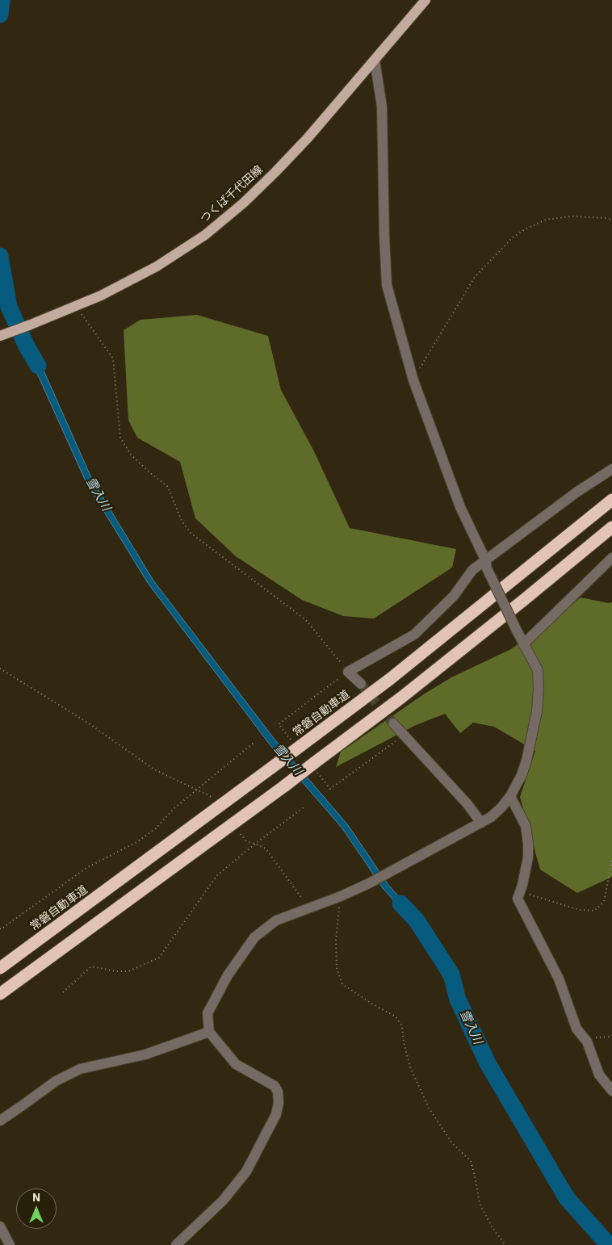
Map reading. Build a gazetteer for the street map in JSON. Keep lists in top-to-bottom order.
{
  "streets": {
    "highway": ["常磐自動車道"],
    "main road": ["つくば千代田線"]
  },
  "water": ["雪入川"],
  "north": "top"
}
